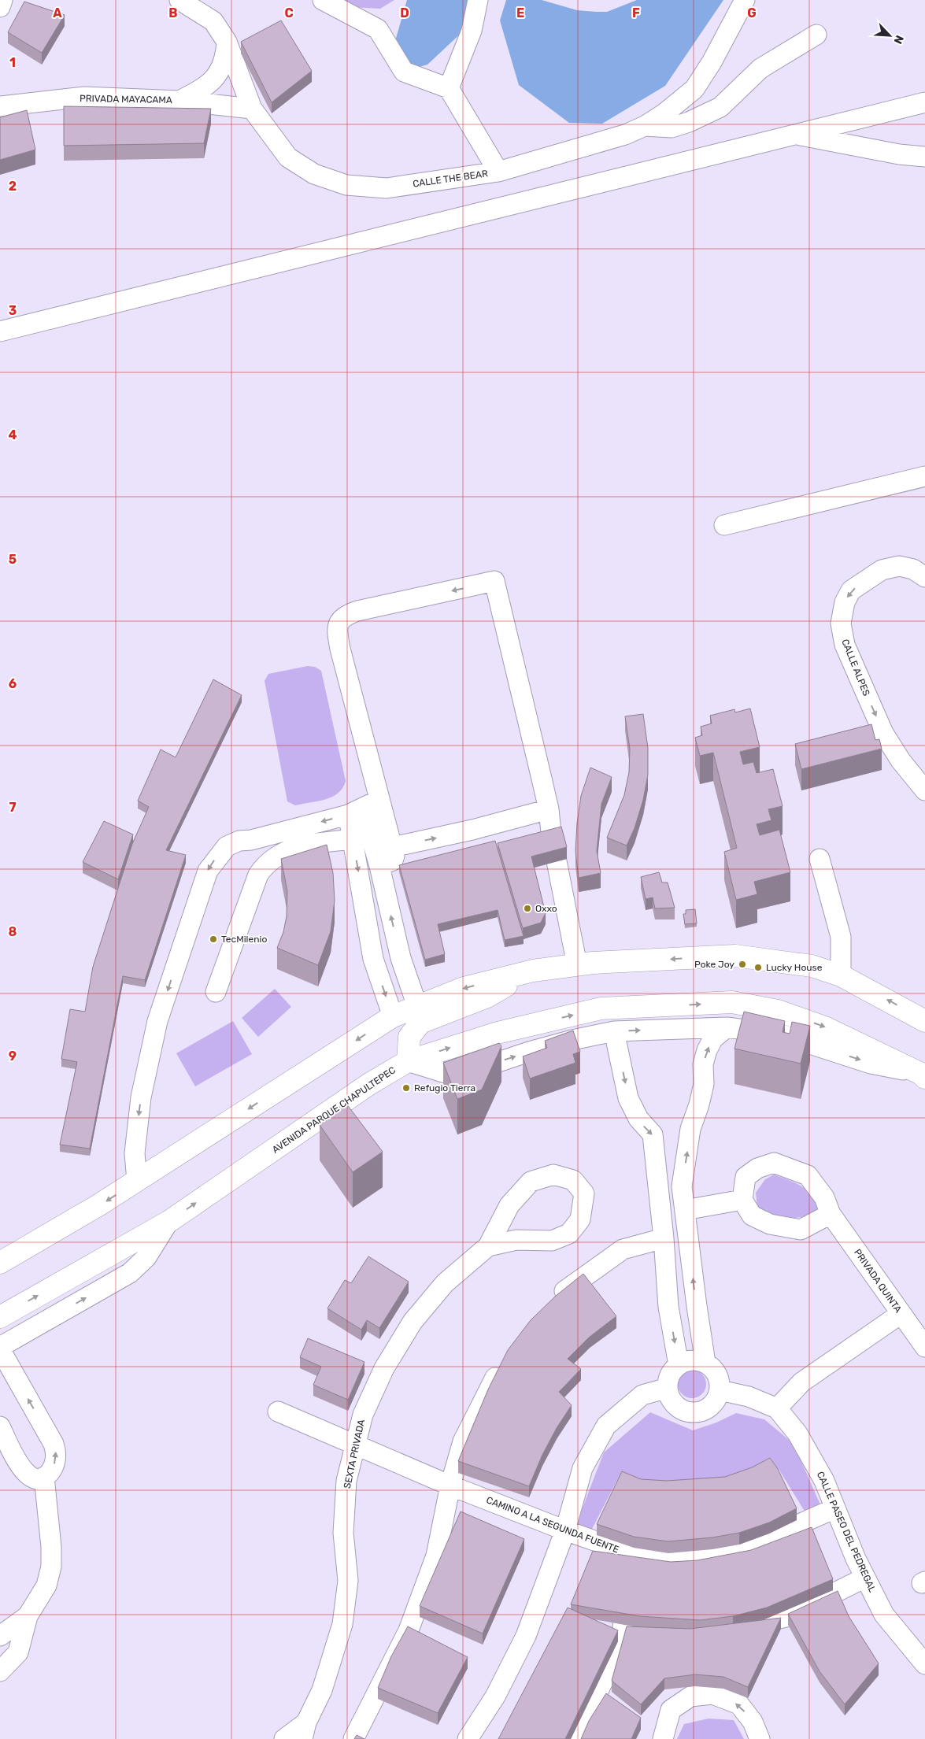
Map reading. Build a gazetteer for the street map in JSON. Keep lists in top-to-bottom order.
{
  "streets": {
    "main road": ["AVENIDA PARQUE CHAPULTEPEC"],
    "street": [
      "PRIVADA MAYACAMA",
      "CALLE THE BEAR",
      "CALLE ALPES",
      "PRIVADA QUINTA",
      "SEXTA PRIVADA",
      "CAMINO A LA SEGUNDA FUENTE",
      "CALLE PASEO DEL PEDREGAL"
    ]
  },
  "crossings": [
    ["PRIVADA MAYACAMA", "CALLE THE BEAR"],
    ["SEXTA PRIVADA", "CAMINO A LA SEGUNDA FUENTE"],
    ["CAMINO A LA SEGUNDA FUENTE", "CALLE PASEO DEL PEDREGAL"]
  ],
  "places": [
    "Oxxo",
    "TecMilenio",
    "Poke Joy",
    "Lucky House",
    "Refugio Tierra"
  ],
  "north": "bottom right",
  "grid": {
    "columns": [
      "A",
      "B",
      "C",
      "D",
      "E",
      "F",
      "G"
    ],
    "rows": [
      "1",
      "2",
      "3",
      "4",
      "5",
      "6",
      "7",
      "8",
      "9"
    ]
  }
}
